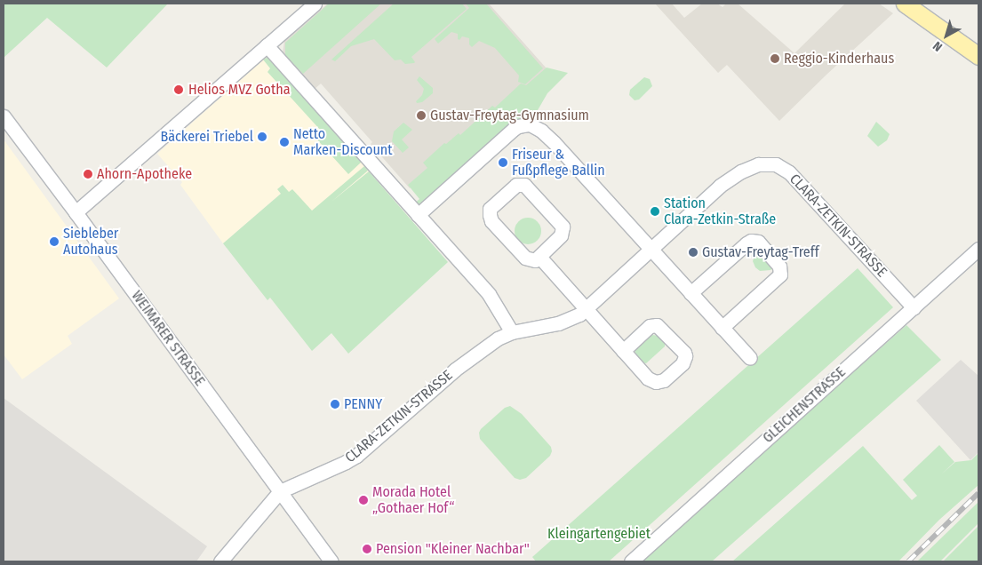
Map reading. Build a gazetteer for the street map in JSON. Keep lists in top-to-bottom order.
{
  "streets": {
    "street": ["CLARA-ZETKIN-STRASSE", "WEIMARER STRASSE", "GLEICHENSTRASSE"]
  },
  "crossings": [
    ["CLARA-ZETKIN-STRASSE", "WEIMARER STRASSE"],
    ["CLARA-ZETKIN-STRASSE", "GLEICHENSTRASSE"]
  ],
  "parks": ["Kleingartengebiet"],
  "places": [
    "Reggio-Kinderhaus",
    "Helios MVZ Gotha",
    "Gustav-Freytag-Gymnasium",
    "Bäckerei Triebel",
    "Netto Marken-Discount",
    "Friseur & Fußpflege Ballin",
    "Ahorn-Apotheke",
    "Station Clara-Zetkin-Straße",
    "Siebleber Autohaus",
    "Gustav-Freytag-Treff",
    "PENNY",
    "Morada Hotel „Gothaer Hof“",
    "Pension \"Kleiner Nachbar\""
  ],
  "north": "bottom left"
}
